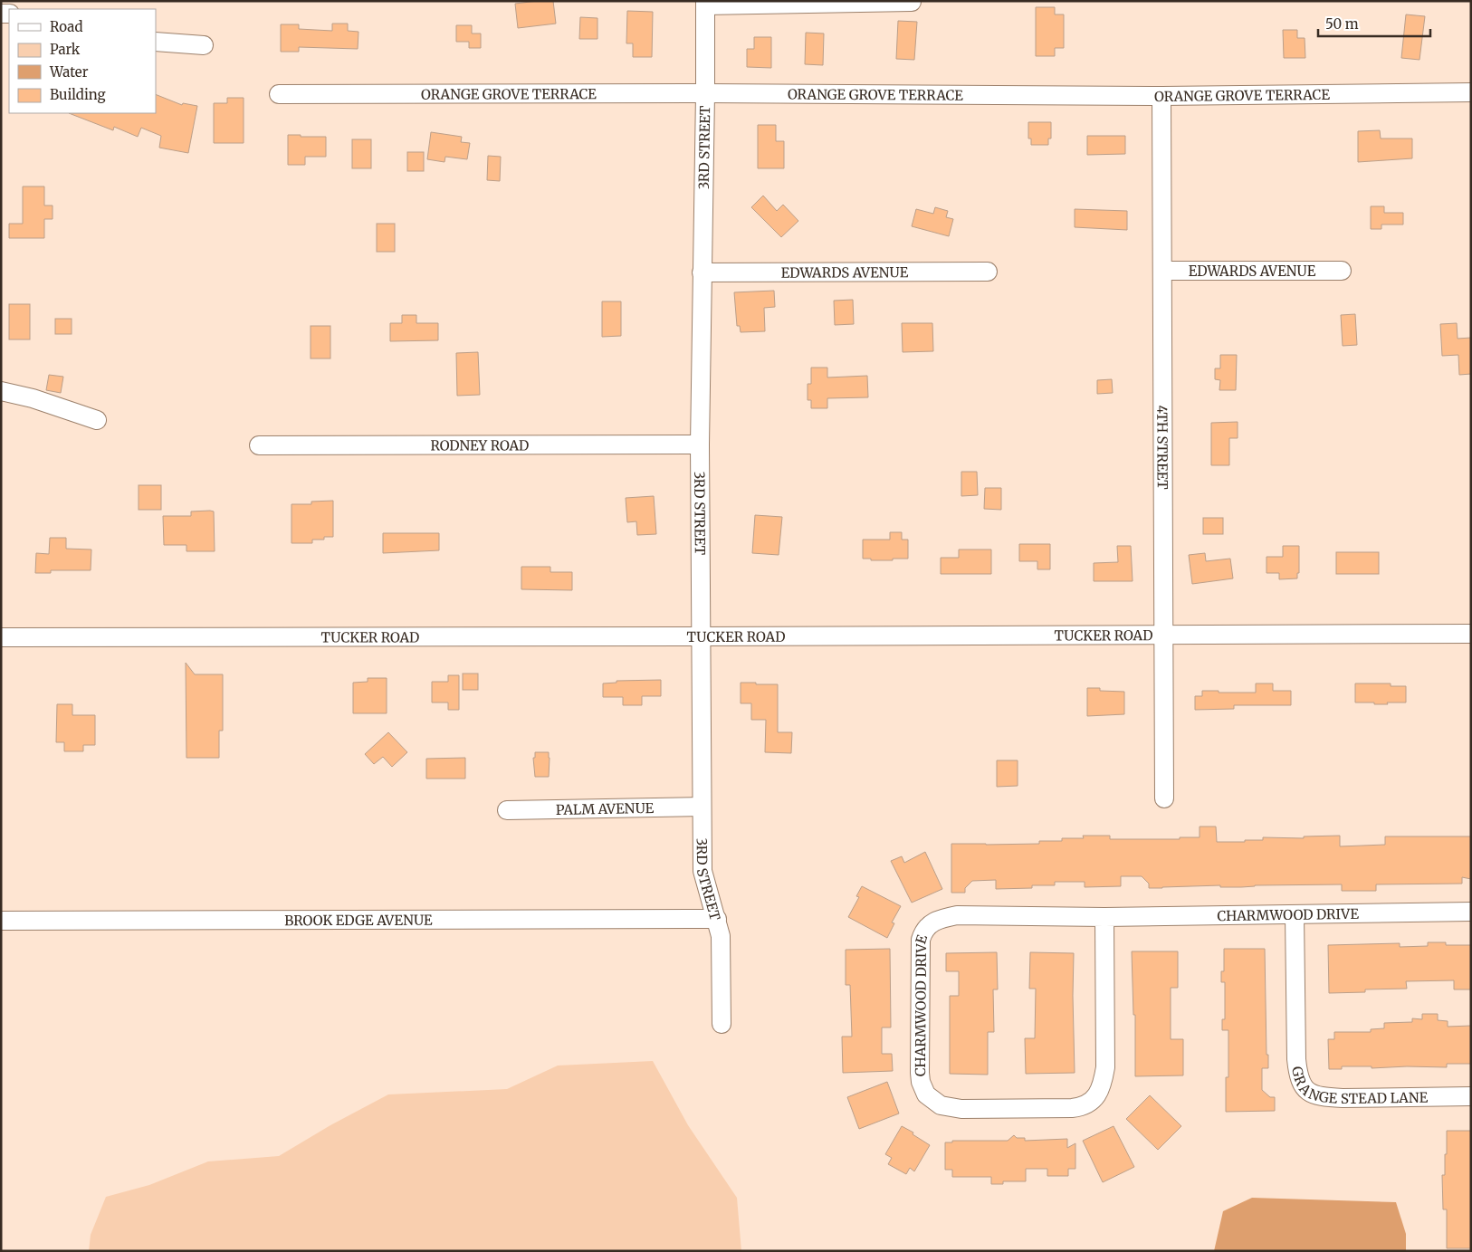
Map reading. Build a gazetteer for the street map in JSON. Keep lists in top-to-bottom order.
{
  "streets": {
    "street": [
      "ORANGE GROVE TERRACE",
      "3RD STREET",
      "EDWARDS AVENUE",
      "RODNEY ROAD",
      "4TH STREET",
      "TUCKER ROAD",
      "PALM AVENUE",
      "CHARMWOOD DRIVE",
      "BROOK EDGE AVENUE",
      "GRANGE STEAD LANE"
    ]
  },
  "crossings": [
    ["ORANGE GROVE TERRACE", "3RD STREET"],
    ["ORANGE GROVE TERRACE", "4TH STREET"],
    ["3RD STREET", "EDWARDS AVENUE"],
    ["3RD STREET", "RODNEY ROAD"],
    ["3RD STREET", "TUCKER ROAD"],
    ["3RD STREET", "PALM AVENUE"],
    ["3RD STREET", "BROOK EDGE AVENUE"],
    ["EDWARDS AVENUE", "4TH STREET"],
    ["4TH STREET", "TUCKER ROAD"],
    ["CHARMWOOD DRIVE", "GRANGE STEAD LANE"]
  ],
  "legend": [
    "Road",
    "Park",
    "Water",
    "Building"
  ],
  "scale_bar": "50 m"
}
